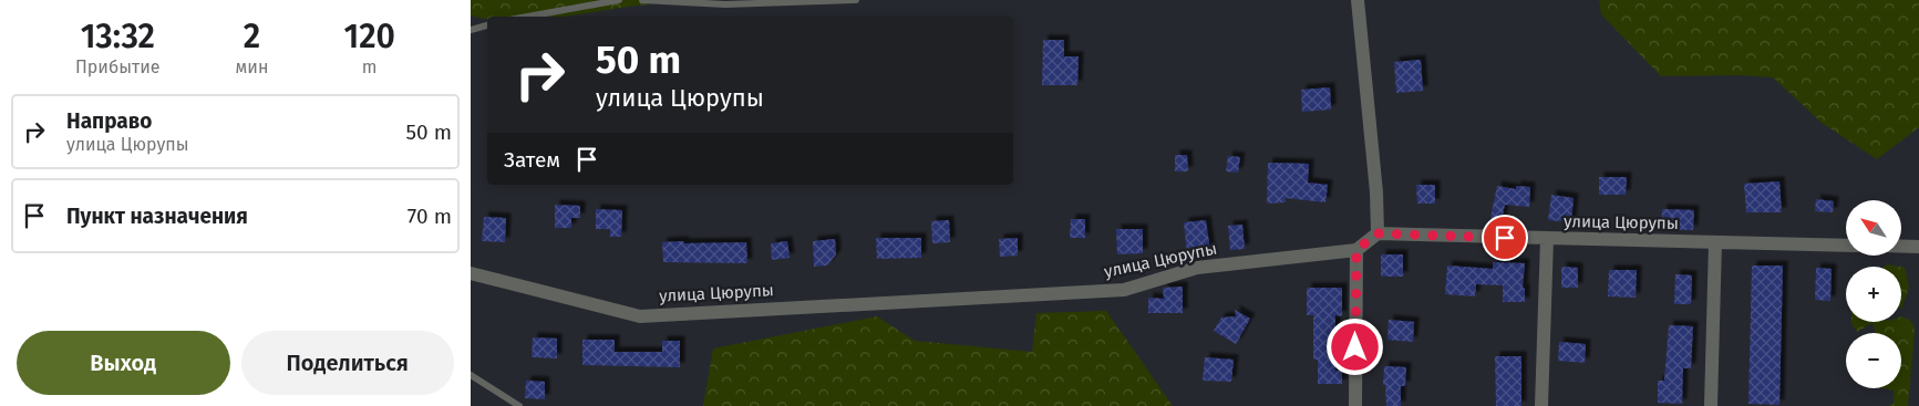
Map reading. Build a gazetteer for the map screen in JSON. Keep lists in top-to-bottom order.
{
  "streets": {
    "street": ["улица Цюрупы"]
  },
  "north": "top left",
  "page": {
    "eta": [
      "13:32",
      "Прибытие",
      "2",
      "мин",
      "120",
      "m"
    ],
    "turn": ["50 m", "улица Цюрупы"],
    "list": [
      {
        "name": "Направо",
        "note": "улица Цюрупы",
        "value": "50 m"
      },
      {
        "name": "Пункт назначения",
        "value": "70 m"
      }
    ],
    "then": "Затем",
    "map_buttons": ["+", "−"],
    "buttons": ["Выход", "Поделиться"]
  }
}
